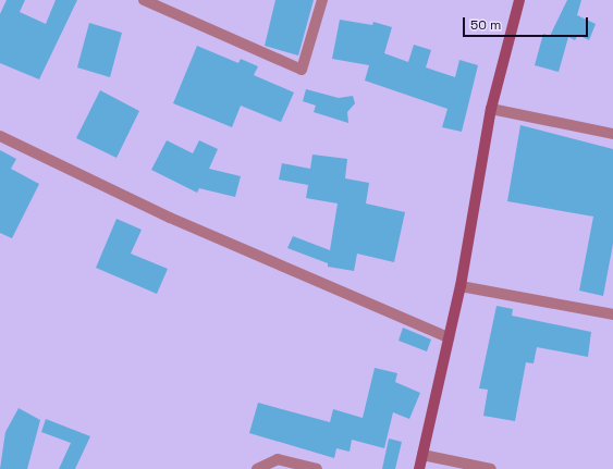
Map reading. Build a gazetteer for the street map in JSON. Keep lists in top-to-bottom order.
{
  "scale_bar": "50 m"
}
